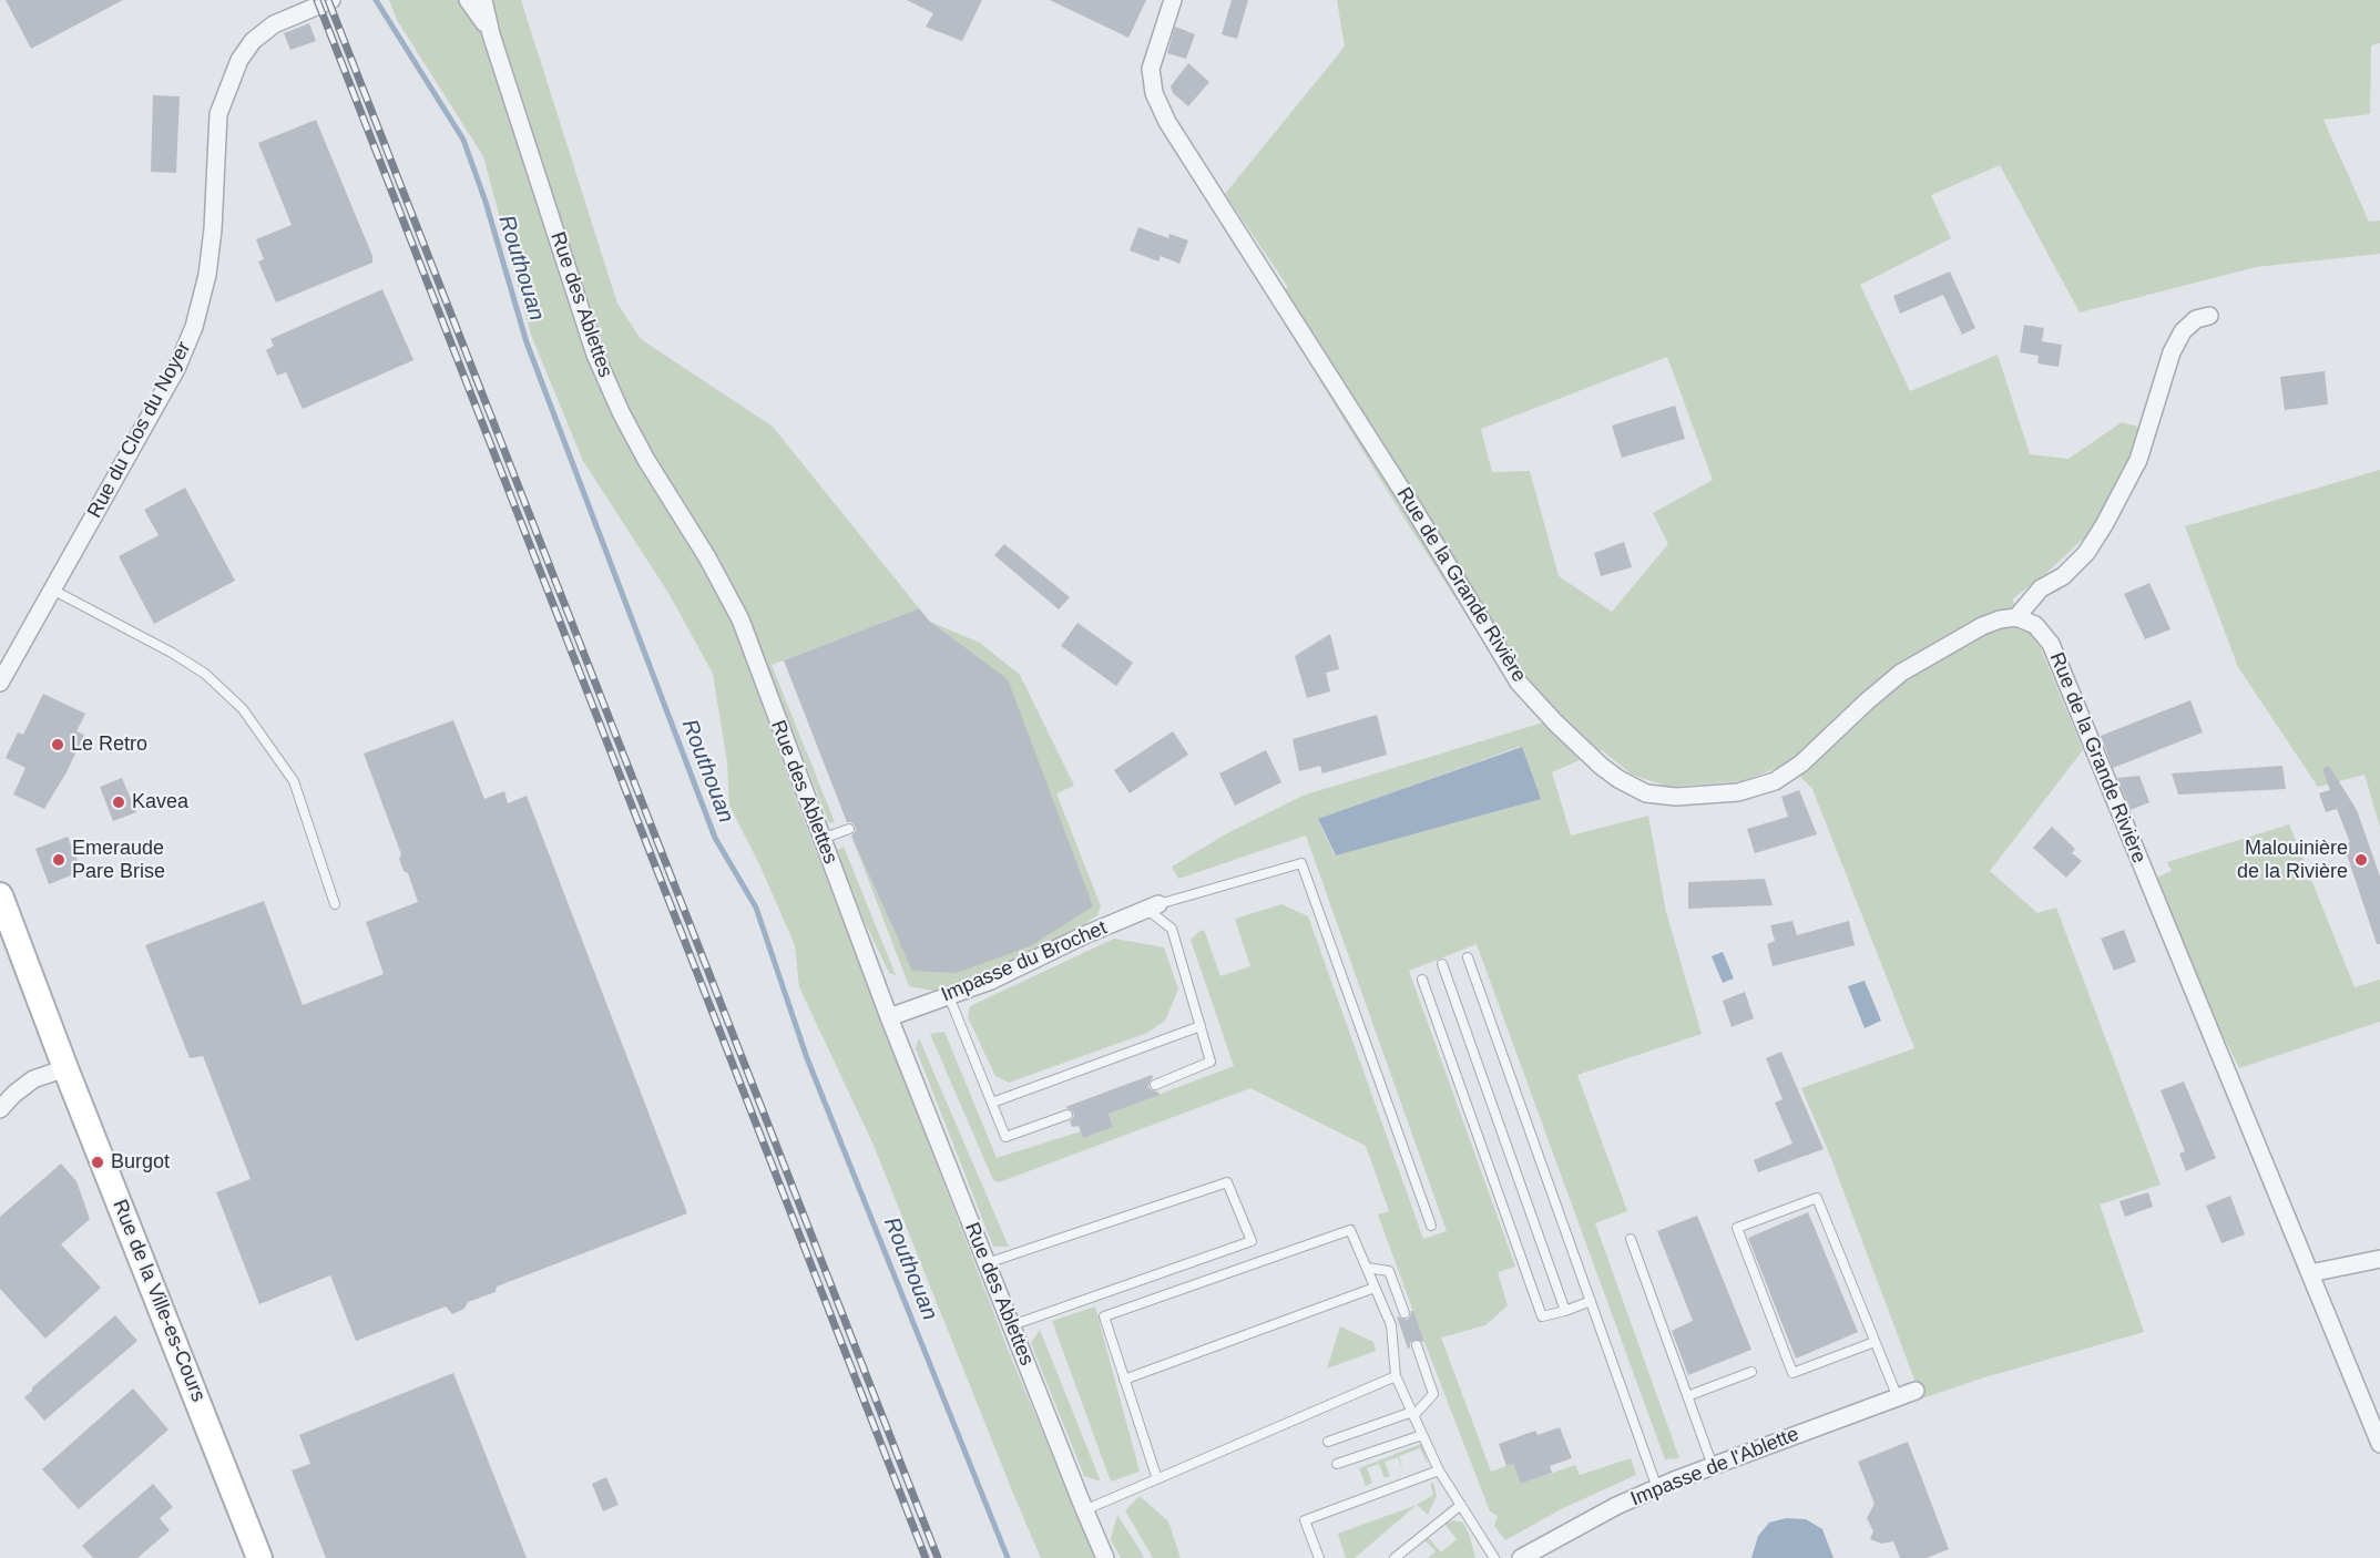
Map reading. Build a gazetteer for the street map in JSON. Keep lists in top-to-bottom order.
{
  "streets": {
    "street": [
      "Rue des Ablettes",
      "Rue du Clos du Noyer",
      "Rue de la Grande Rivière",
      "Impasse du Brochet",
      "Rue de la Ville-es-Cours",
      "Impasse de l'Ablette"
    ]
  },
  "crossings": [
    ["Rue des Ablettes", "Impasse du Brochet"]
  ],
  "water": ["Routhouan"],
  "places": [
    "Le Retro",
    "Kavea",
    "Emeraude Pare Brise",
    "Malouinière de la Rivière",
    "Burgot"
  ]
}
